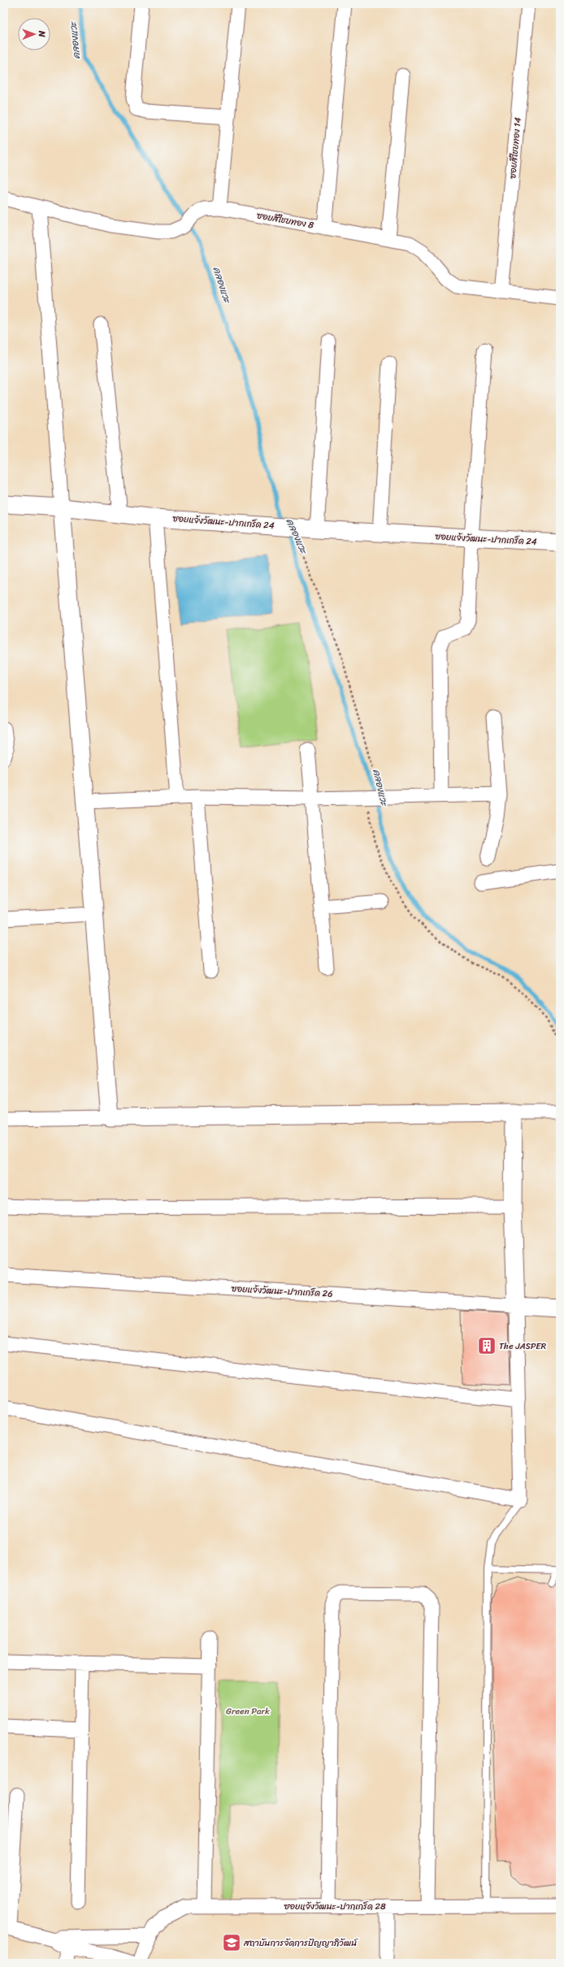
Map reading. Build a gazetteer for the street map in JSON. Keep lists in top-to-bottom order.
{
  "streets": {
    "street": [
      "ซอยสีไชยทอง 14",
      "ซอยสีไชยทอง 8",
      "ซอยแจ้งวัฒนะ-ปากเกร็ด 24",
      "ซอยแจ้งวัฒนะ-ปากเกร็ด 26",
      "ซอยแจ้งวัฒนะ-ปากเกร็ด 28"
    ]
  },
  "crossings": [
    ["ซอยสีไชยทอง 14", "ซอยสีไชยทอง 8"]
  ],
  "water": ["คลองแวะ"],
  "parks": ["Green Park"],
  "places": {
    "building": ["The JASPER"],
    "school or university": ["สถาบันการจัดการปัญญาภิวัฒน์"]
  },
  "north": "right"
}
